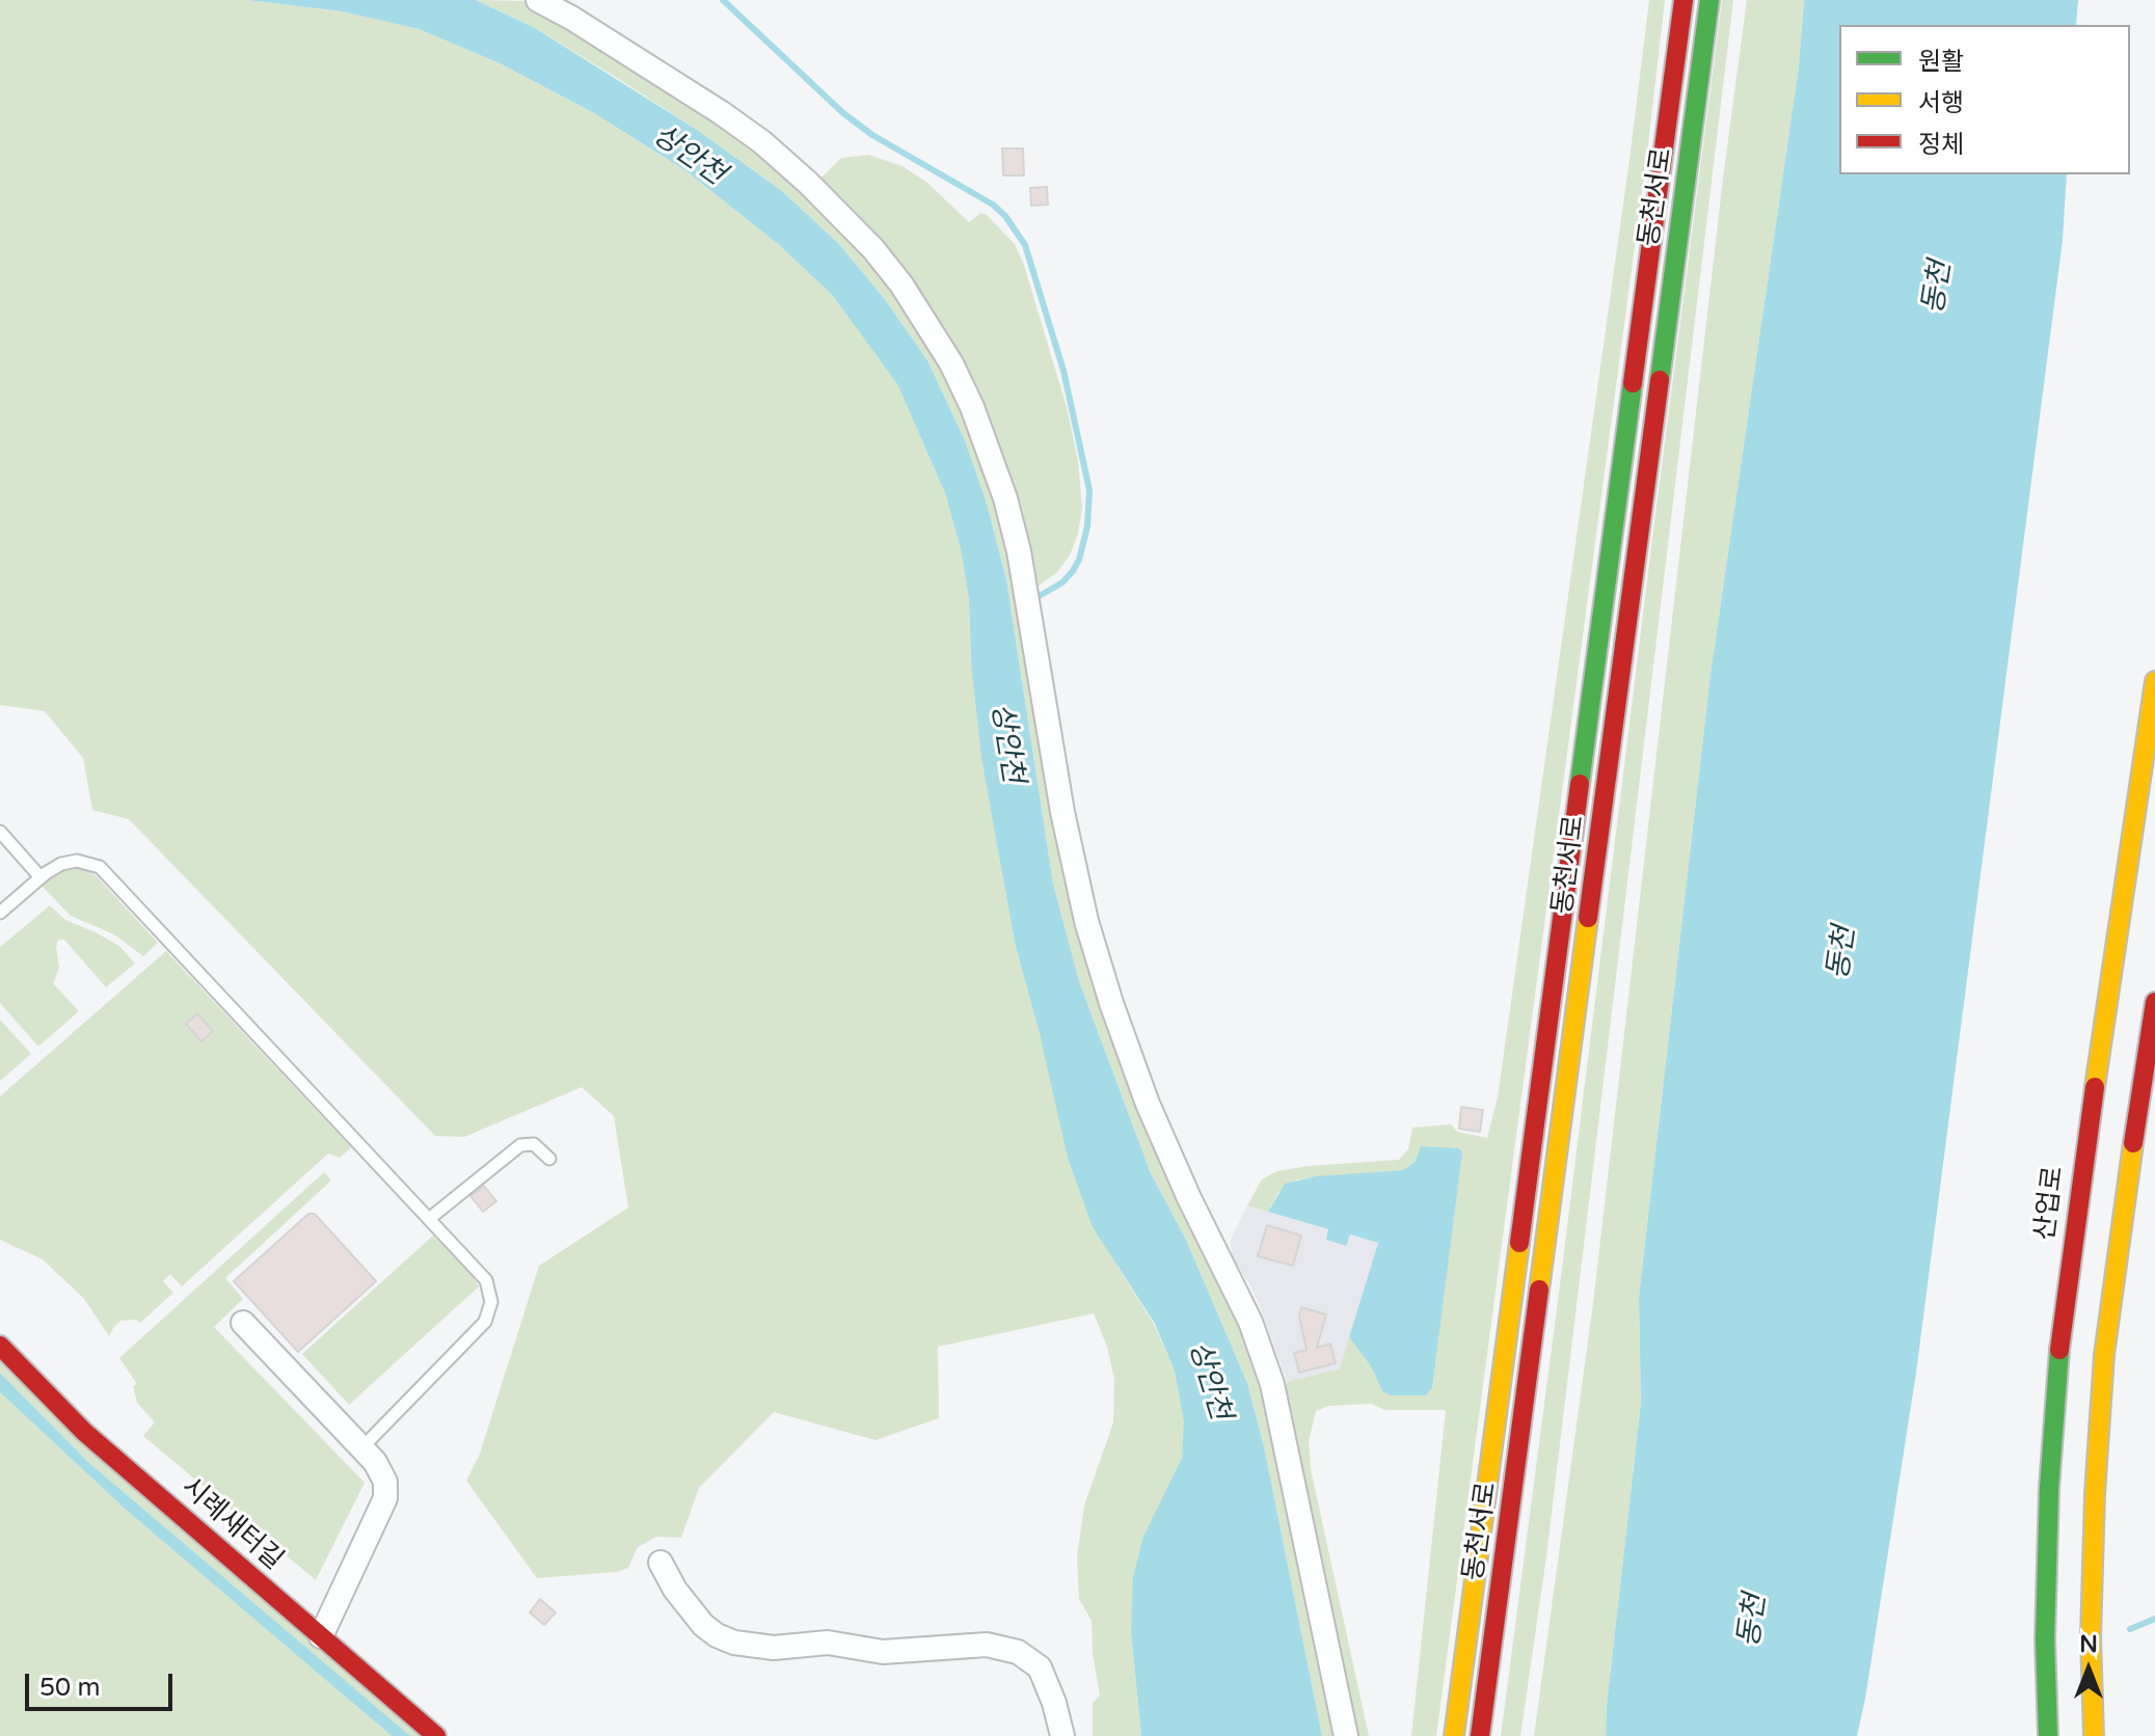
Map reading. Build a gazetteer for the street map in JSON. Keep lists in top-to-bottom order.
{
  "streets": {
    "main road": ["동천서로", "산업로", "시례새터길"]
  },
  "water": ["상안천", "동천"],
  "legend": ["원활", "서행", "정체"],
  "scale_bar": "50 m",
  "north": "top"
}
